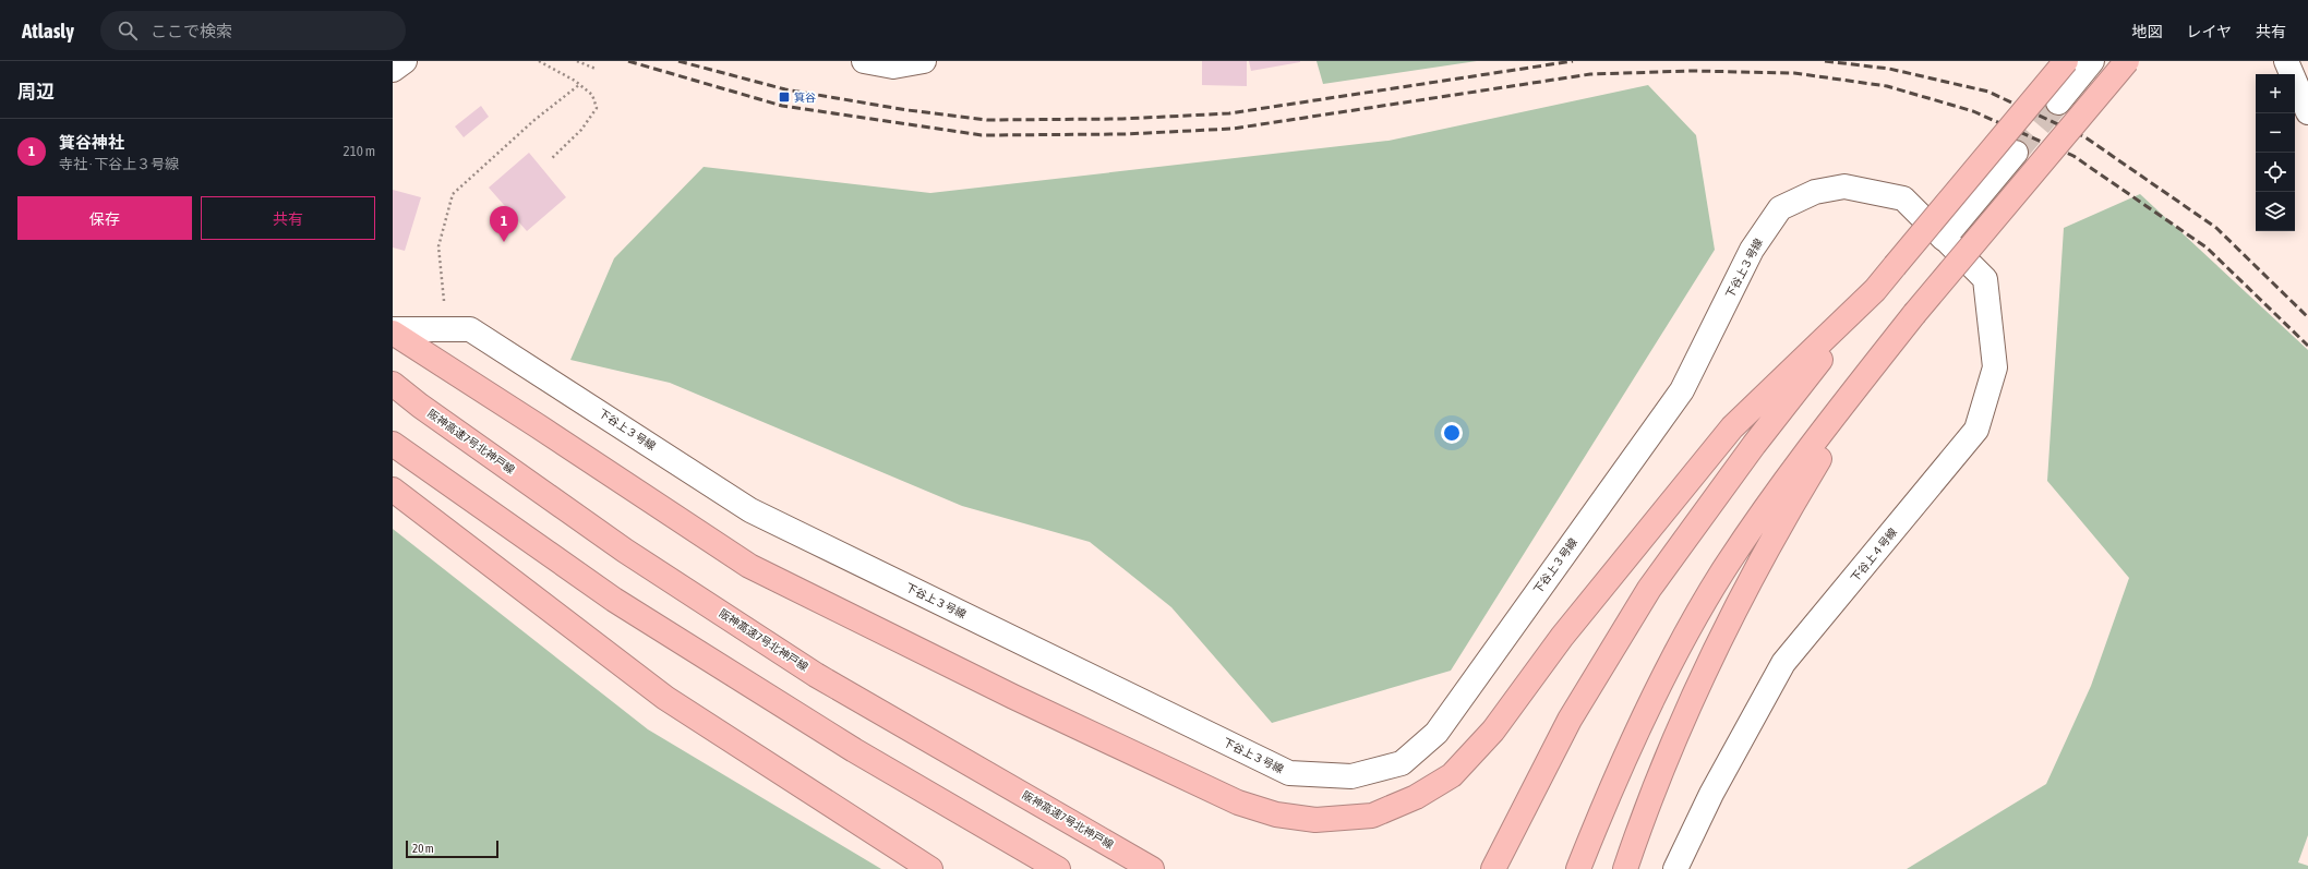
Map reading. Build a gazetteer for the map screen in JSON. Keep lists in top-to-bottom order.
{
  "streets": {
    "highway": ["阪神高速7号北神戸線"],
    "street": ["下谷上３号線", "下谷上４号線"]
  },
  "crossings": [
    ["下谷上３号線", "下谷上４号線"]
  ],
  "places": {
    "transit": ["箕谷"]
  },
  "scale_bar": "20 m",
  "page": {
    "header": "Atlasly",
    "search": "ここで検索",
    "nav": ["地図", "レイヤ", "共有"],
    "heading": "周辺",
    "map_buttons": ["+", "−"],
    "list": [
      {
        "mark": "1",
        "name": "箕谷神社",
        "note": "寺社 · 下谷上３号線",
        "value": "210 m"
      }
    ],
    "buttons": ["保存", "共有"],
    "pins": "1",
    "scale": "20 m"
  }
}
